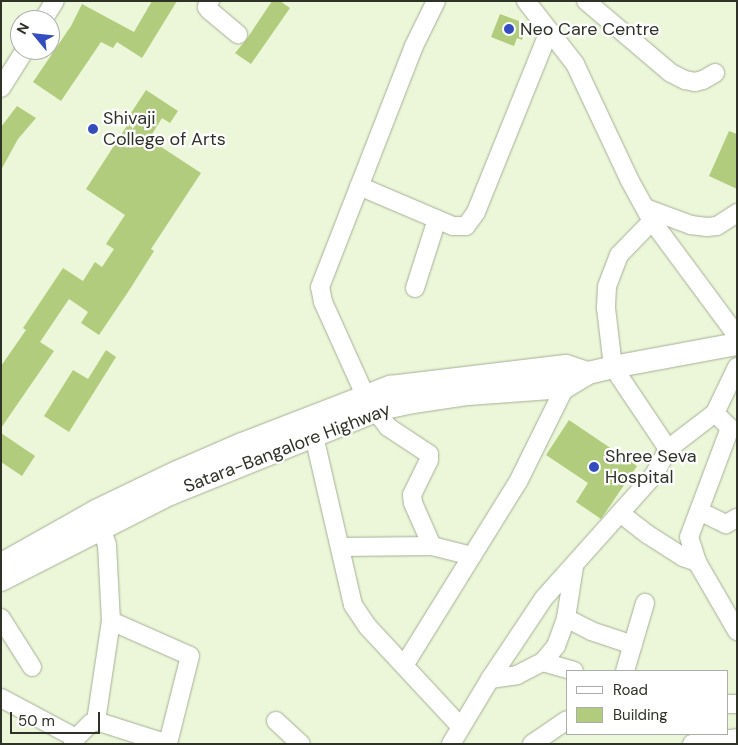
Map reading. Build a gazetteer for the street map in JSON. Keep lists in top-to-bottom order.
{
  "streets": {
    "main road": ["Satara-Bangalore Highway"]
  },
  "places": ["Neo Care Centre", "Shivaji College of Arts", "Shree Seva Hospital"],
  "legend": ["Road", "Building"],
  "scale_bar": "50 m",
  "north": "top left"
}
